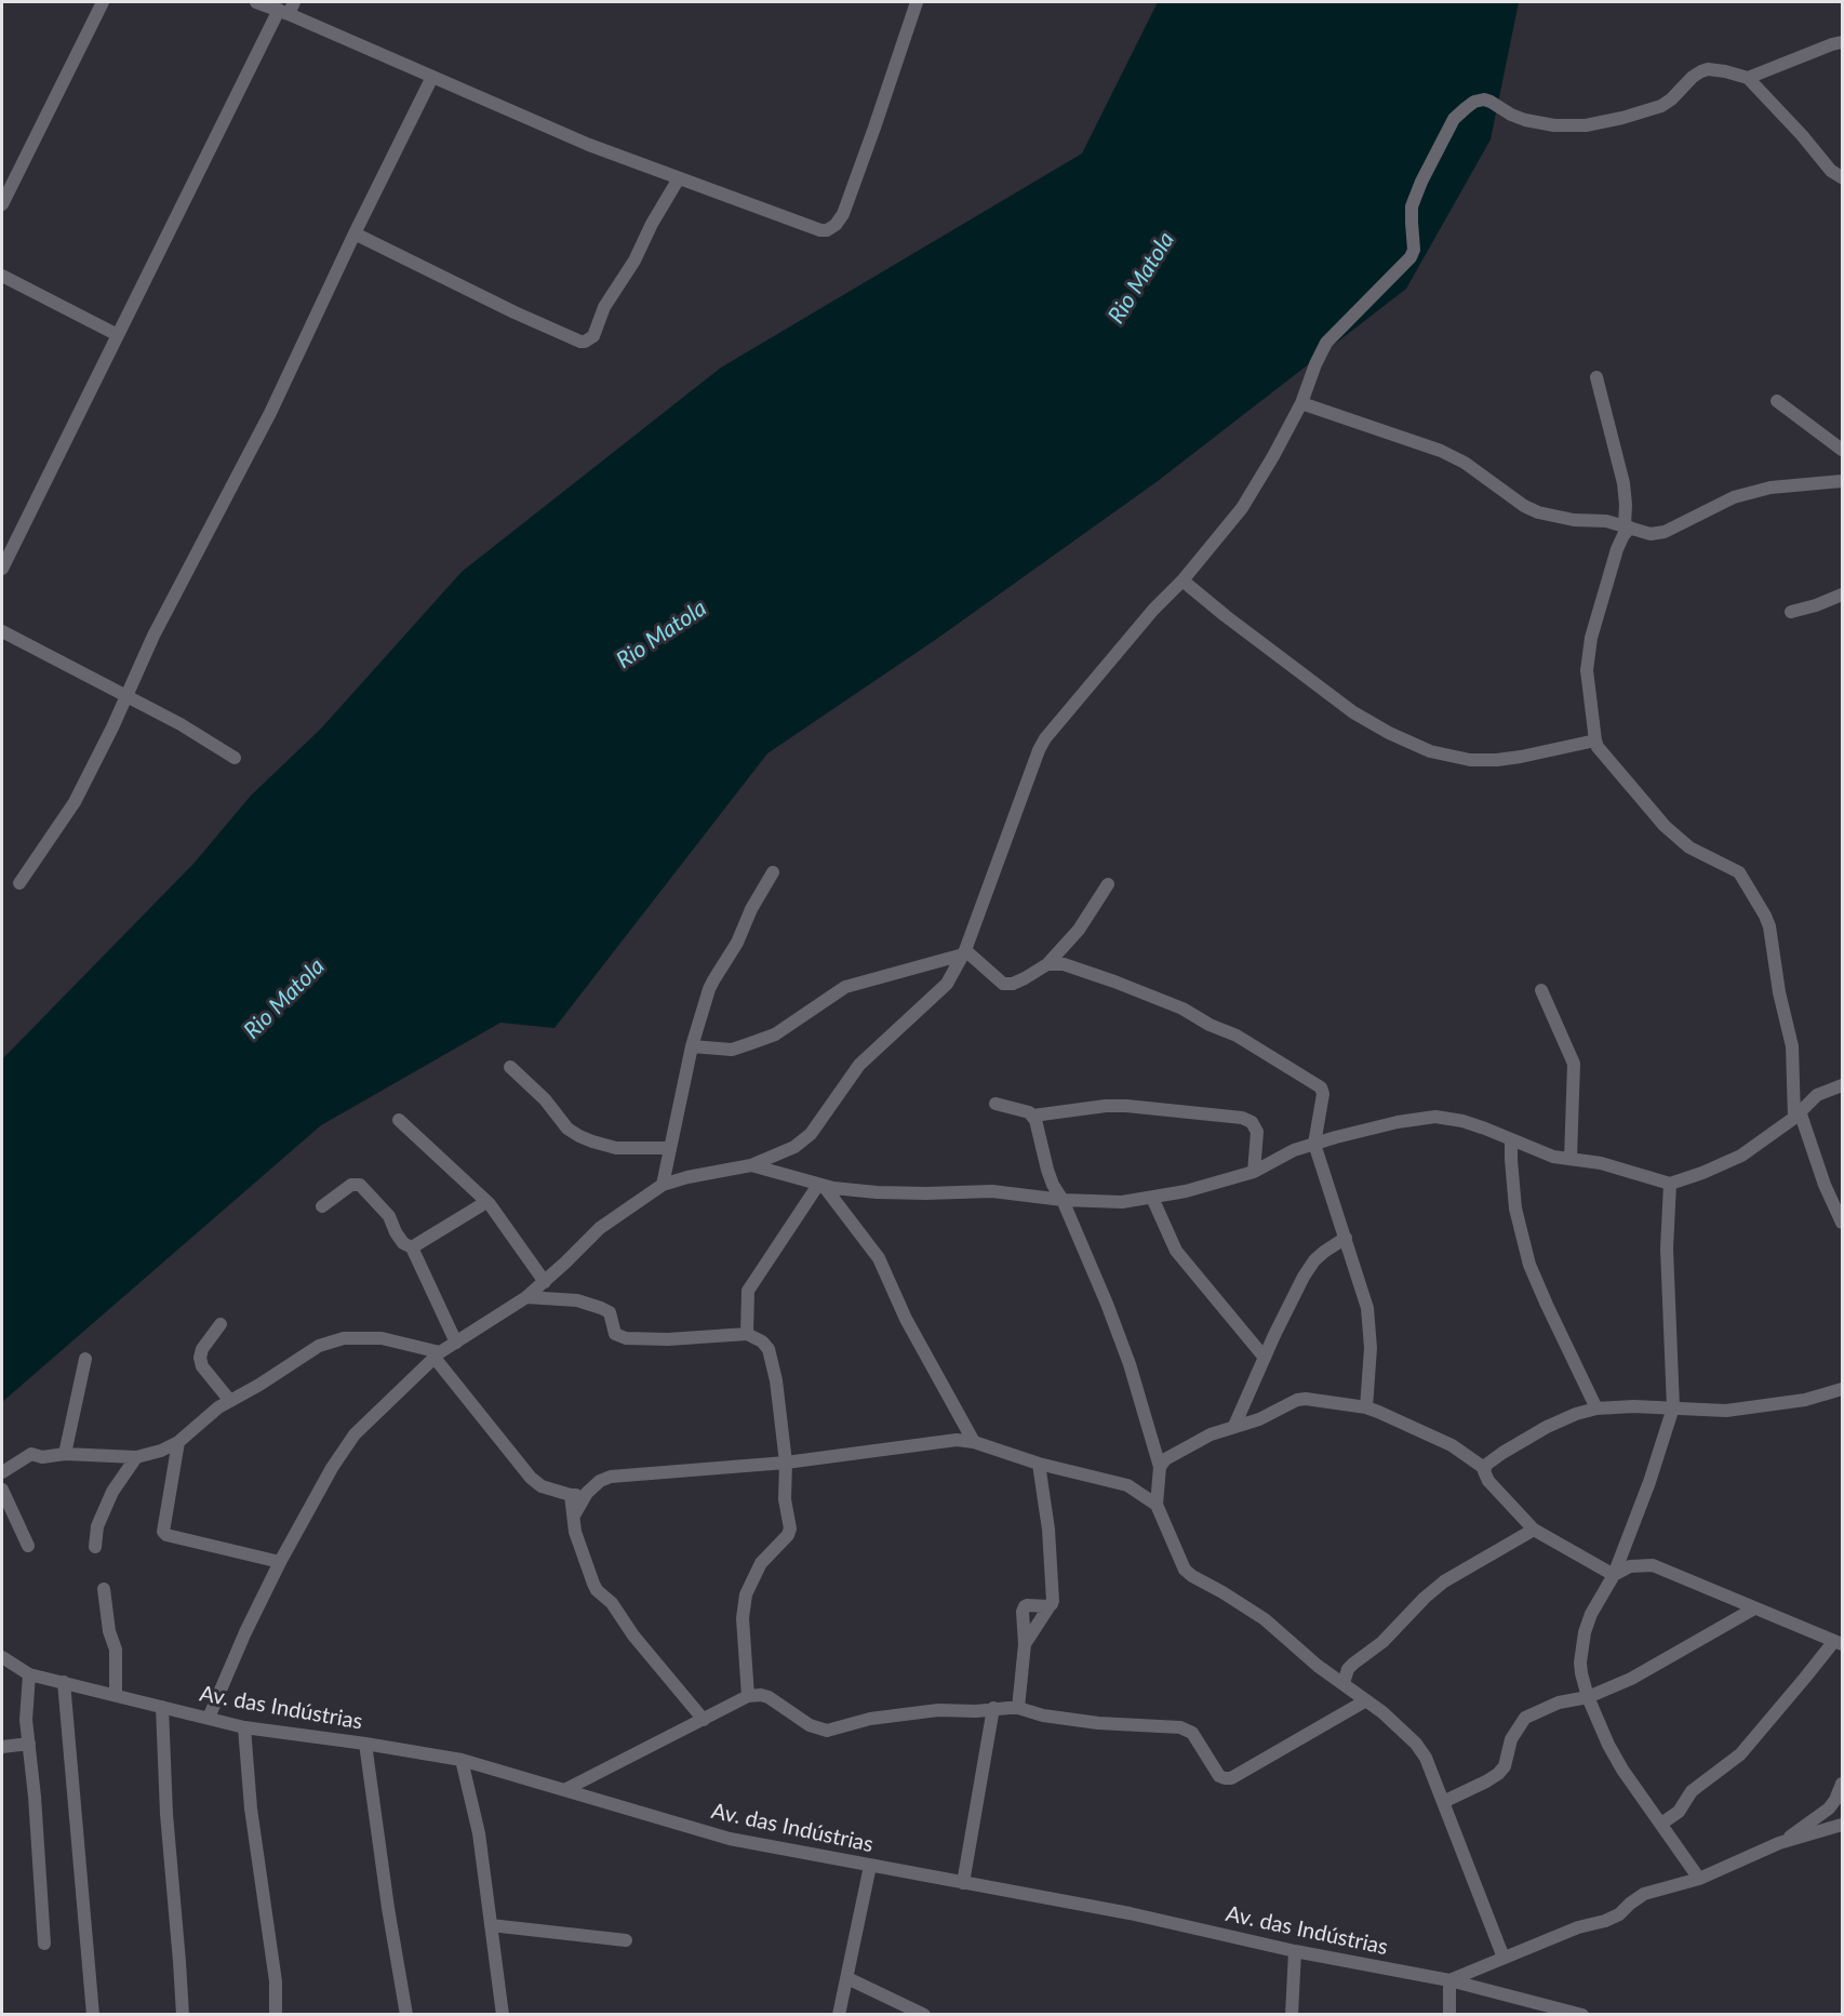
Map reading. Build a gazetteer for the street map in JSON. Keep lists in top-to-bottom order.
{
  "streets": {
    "street": ["Av. das Indústrias"]
  },
  "water": ["Rio Matola"]
}
